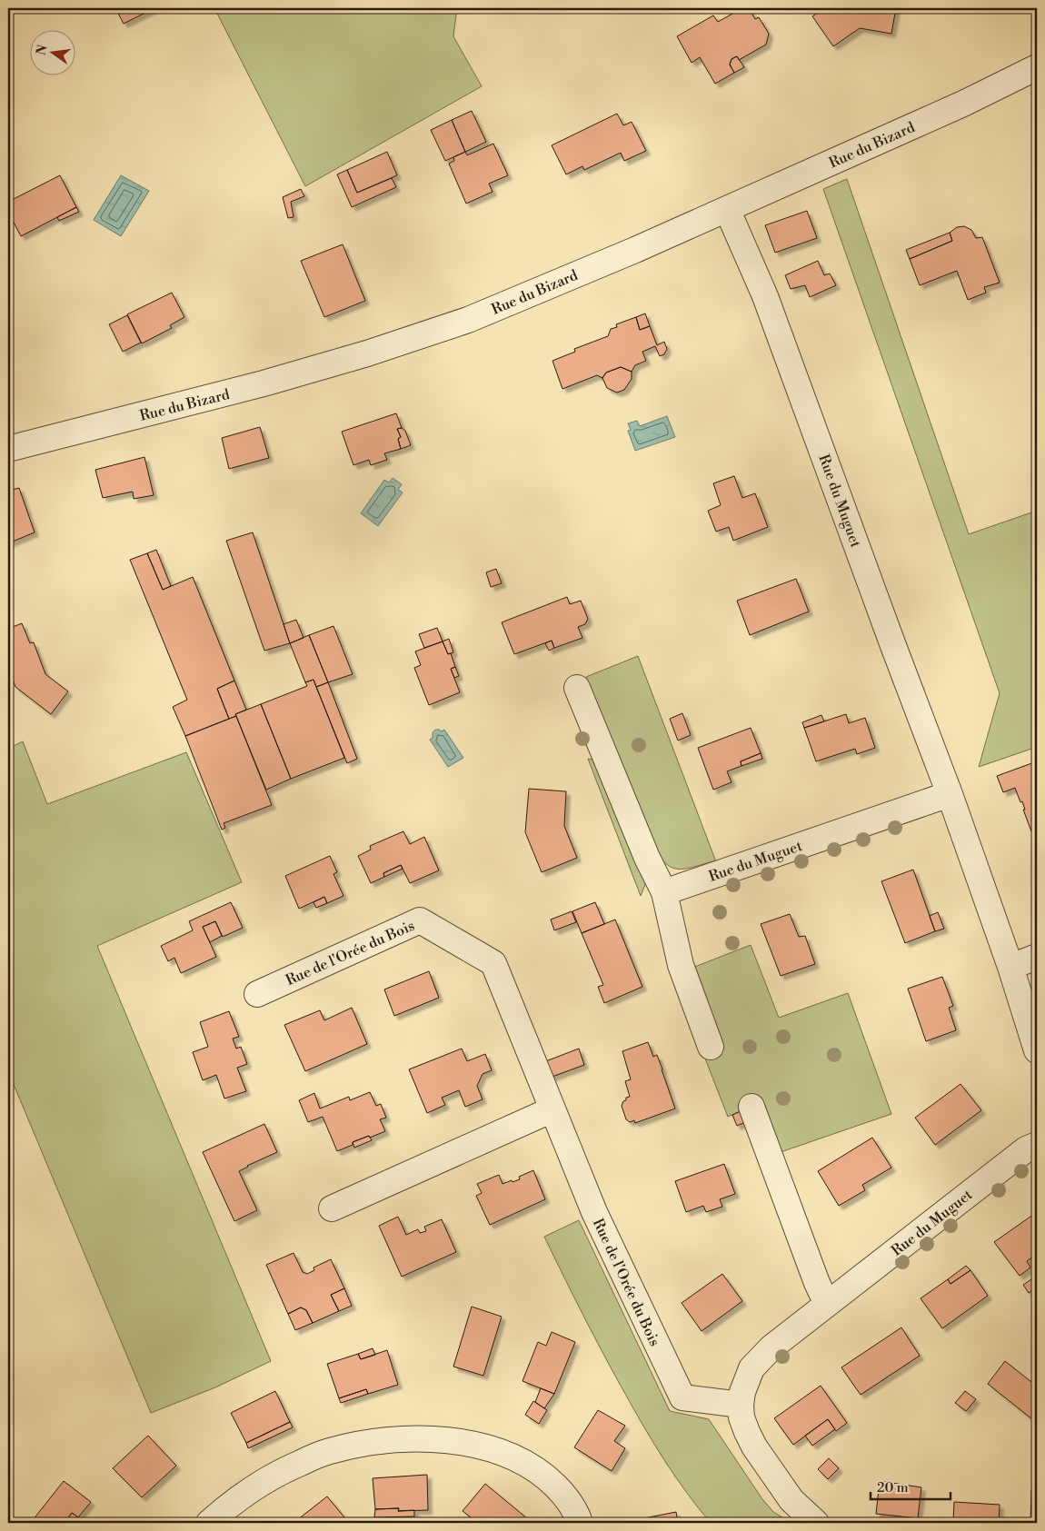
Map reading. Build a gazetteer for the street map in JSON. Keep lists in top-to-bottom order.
{
  "streets": {
    "street": ["Rue du Bizard", "Rue du Muguet", "Rue de l'Orée du Bois"]
  },
  "crossings": [
    ["Rue du Bizard", "Rue du Muguet"],
    ["Rue du Muguet", "Rue de l'Orée du Bois"]
  ],
  "scale_bar": "20 m",
  "north": "left"
}
